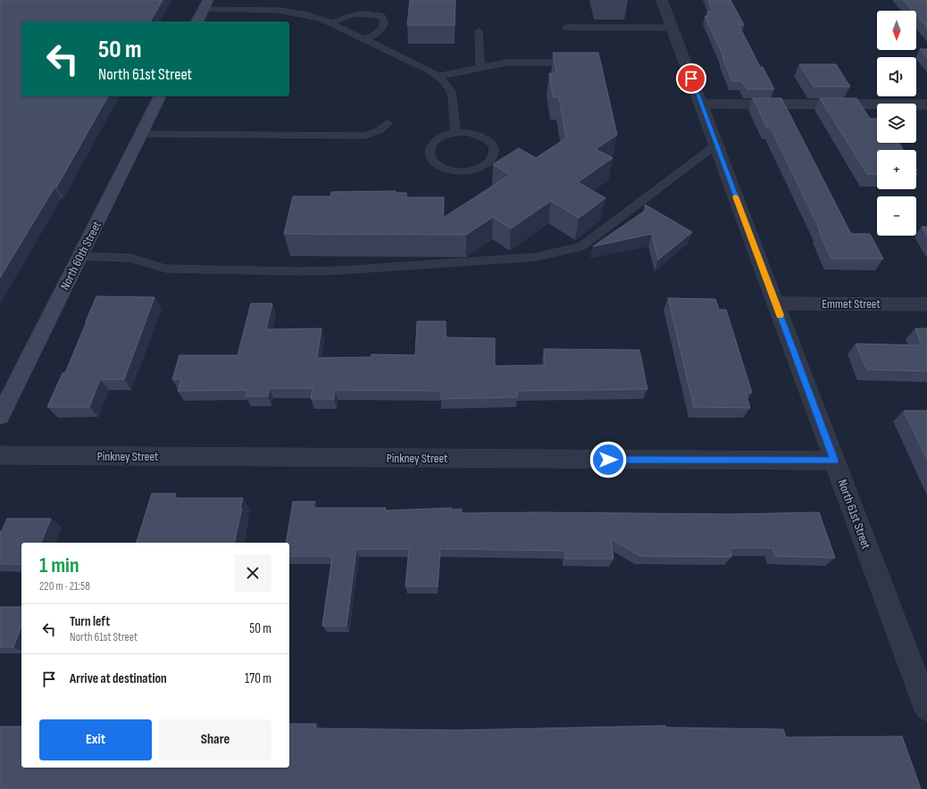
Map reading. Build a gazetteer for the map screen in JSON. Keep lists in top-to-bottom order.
{
  "streets": {
    "main road": ["North 60th Street"],
    "street": ["Emmet Street", "Pinkney Street", "North 61st Street"]
  },
  "crossings": [
    ["Emmet Street", "North 61st Street"],
    ["Pinkney Street", "North 61st Street"]
  ],
  "north": "bottom",
  "page": {
    "map_buttons": ["+", "−"],
    "turn": ["50 m", "North 61st Street"],
    "heading": ["1 min", "220 m · 21:58"],
    "list": [
      {
        "name": "Turn left",
        "note": "North 61st Street",
        "value": "50 m"
      },
      {
        "name": "Arrive at destination",
        "value": "170 m"
      }
    ],
    "buttons": ["Exit", "Share"]
  }
}
